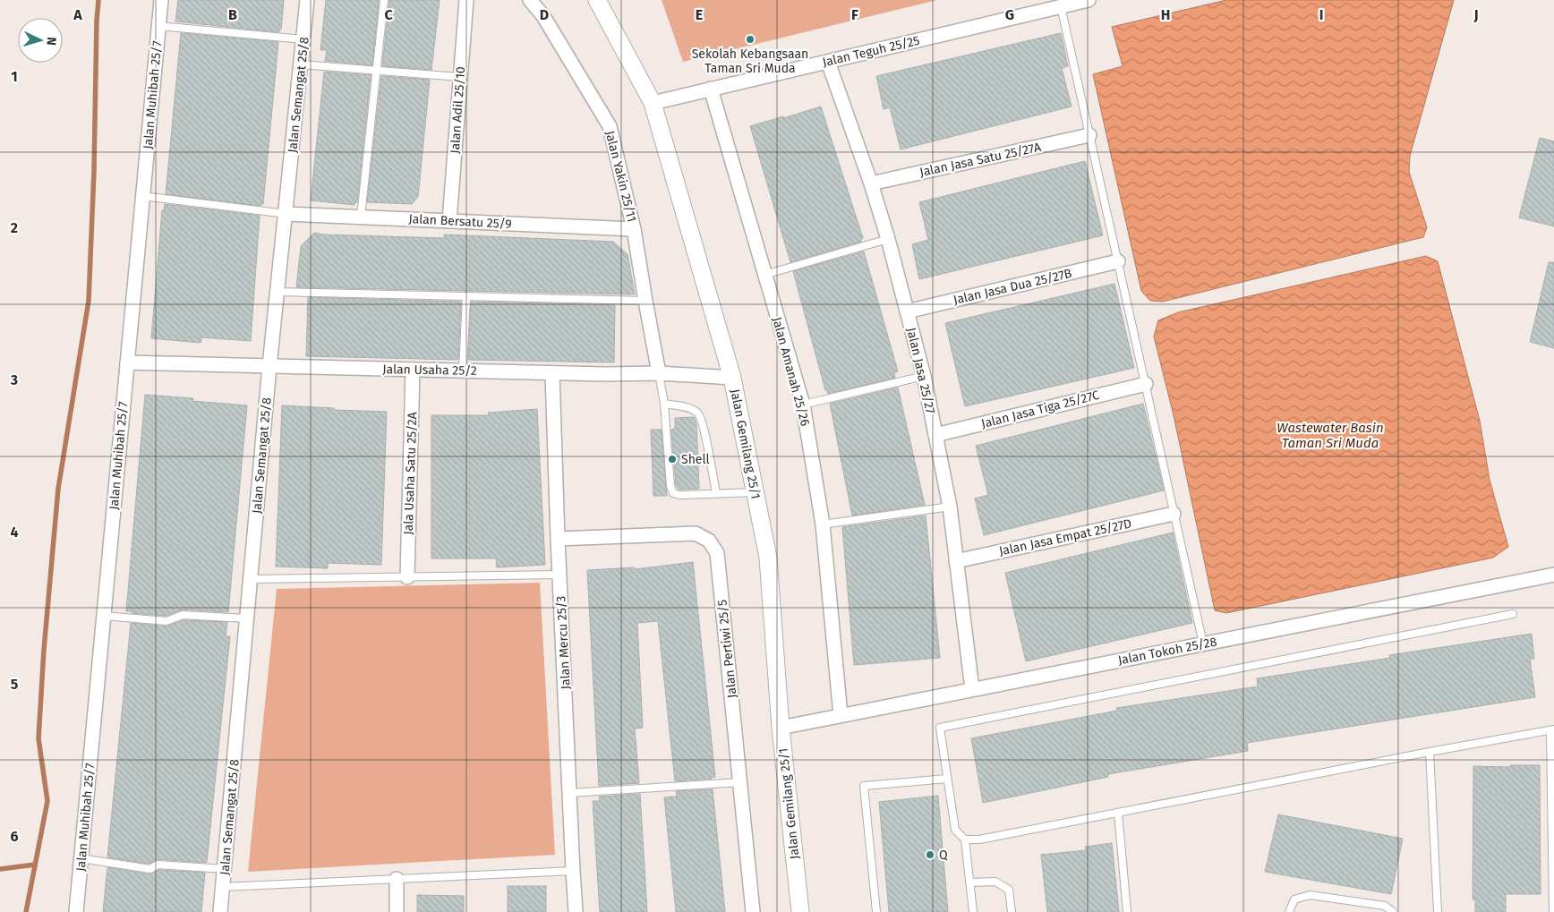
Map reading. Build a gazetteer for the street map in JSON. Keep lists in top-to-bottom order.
{
  "streets": {
    "street": [
      "Jalan Teguh 25/25",
      "Jalan Muhibah 25/7",
      "Jalan Semangat 25/8",
      "Jalan Adil 25/10",
      "Jalan Jasa Satu 25/27A",
      "Jalan Yakin 25/11",
      "Jalan Bersatu 25/9",
      "Jalan Jasa Dua 25/27B",
      "Jalan Usaha 25/2",
      "Jalan Jasa 25/27",
      "Jalan Amanah 25/26",
      "Jalan Jasa Tiga 25/27C",
      "Jalan Gemilang 25/1",
      "Jala Usaha Satu 25/2A",
      "Jalan Jasa Empat 25/27D",
      "Jalan Mercu 25/3",
      "Jalan Pertiwi 25/5",
      "Jalan Tokoh 25/28"
    ]
  },
  "crossings": [
    ["Jalan Teguh 25/25", "Jalan Jasa 25/27"],
    ["Jalan Teguh 25/25", "Jalan Amanah 25/26"],
    ["Jalan Teguh 25/25", "Jalan Gemilang 25/1"],
    ["Jalan Muhibah 25/7", "Jalan Usaha 25/2"],
    ["Jalan Semangat 25/8", "Jalan Bersatu 25/9"],
    ["Jalan Semangat 25/8", "Jalan Usaha 25/2"],
    ["Jalan Adil 25/10", "Jalan Bersatu 25/9"],
    ["Jalan Jasa Satu 25/27A", "Jalan Jasa 25/27"],
    ["Jalan Yakin 25/11", "Jalan Bersatu 25/9"],
    ["Jalan Yakin 25/11", "Jalan Usaha 25/2"],
    ["Jalan Jasa Dua 25/27B", "Jalan Jasa 25/27"],
    ["Jalan Usaha 25/2", "Jalan Gemilang 25/1"],
    ["Jalan Usaha 25/2", "Jala Usaha Satu 25/2A"],
    ["Jalan Usaha 25/2", "Jalan Mercu 25/3"],
    ["Jalan Jasa 25/27", "Jalan Jasa Tiga 25/27C"],
    ["Jalan Jasa 25/27", "Jalan Jasa Empat 25/27D"],
    ["Jalan Jasa 25/27", "Jalan Tokoh 25/28"],
    ["Jalan Amanah 25/26", "Jalan Tokoh 25/28"],
    ["Jalan Gemilang 25/1", "Jalan Tokoh 25/28"],
    ["Jalan Mercu 25/3", "Jalan Pertiwi 25/5"]
  ],
  "water": ["Wastewater Basin Taman Sri Muda"],
  "places": ["Sekolah Kebangsaan Taman Sri Muda", "Shell", "Q"],
  "north": "right",
  "grid": {
    "columns": [
      "A",
      "B",
      "C",
      "D",
      "E",
      "F",
      "G",
      "H",
      "I",
      "J"
    ],
    "rows": [
      "1",
      "2",
      "3",
      "4",
      "5",
      "6"
    ]
  }
}
